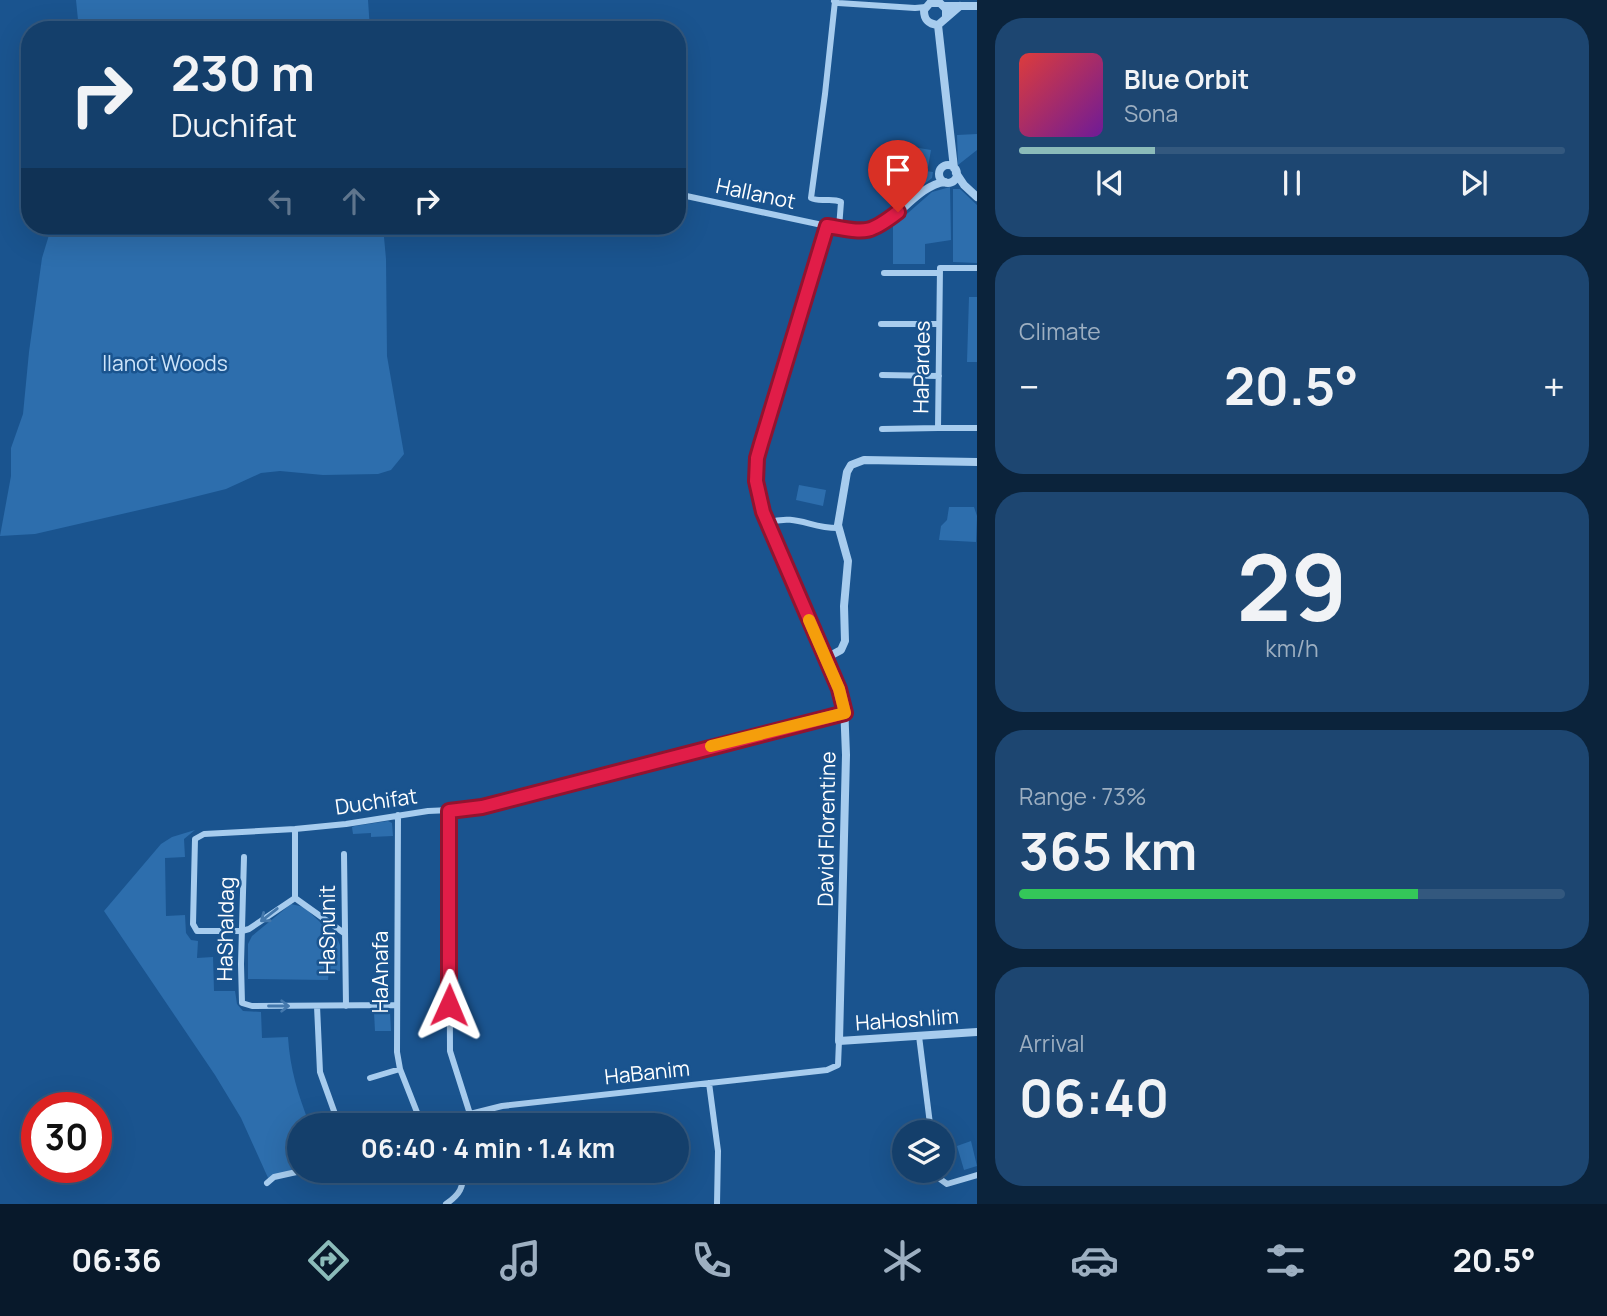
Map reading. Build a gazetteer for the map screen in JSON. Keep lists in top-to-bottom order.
{
  "streets": {
    "street": [
      "HaIlanot",
      "HaPardes",
      "Duchifat",
      "David Florentine",
      "HaShaldag",
      "HaSnunit",
      "HaAnafa",
      "HaHoshlim",
      "HaBanim"
    ]
  },
  "crossings": [
    ["HaIlanot", "David Florentine"],
    ["Duchifat", "David Florentine"],
    ["Duchifat", "HaShaldag"],
    ["Duchifat", "HaAnafa"],
    ["David Florentine", "HaHoshlim"],
    ["David Florentine", "HaBanim"],
    ["HaHoshlim", "HaBanim"]
  ],
  "parks": ["Ilanot Woods"],
  "page": {
    "turn": ["230 m", "Duchifat"],
    "song": ["Blue Orbit", "Sona"],
    "tile": [
      "Climate",
      ["29", "km/h"],
      ["Range · 73%", "365 km"],
      ["Arrival", "06:40"]
    ],
    "heat": ["−", "20.5°", "+"],
    "limit": "30",
    "trip": "06:40 · 4 min · 1.4 km",
    "tabs": ["06:36", "20.5°"]
  }
}
